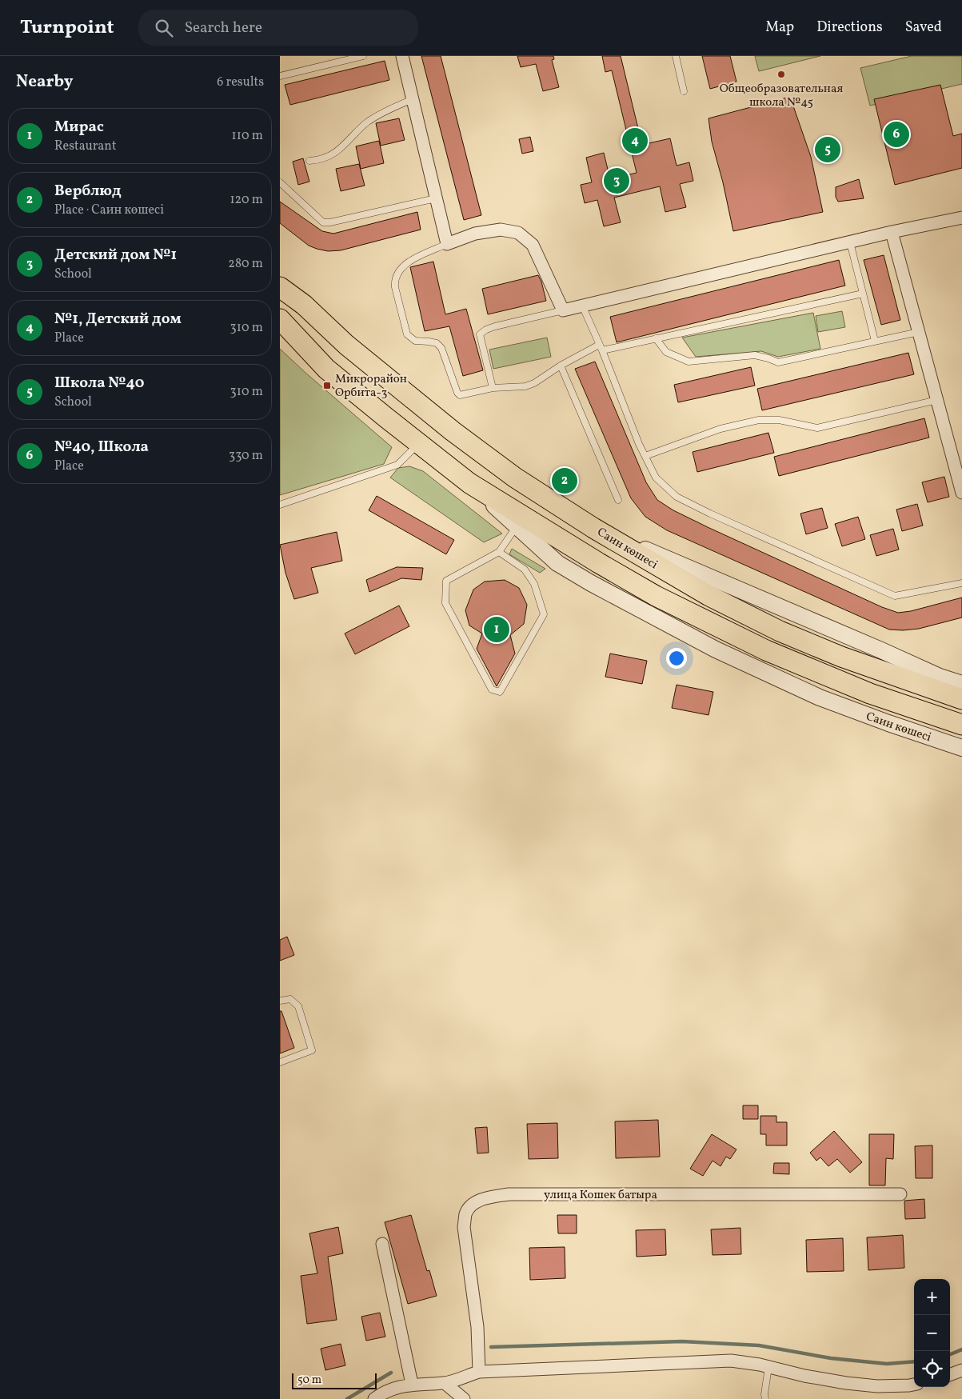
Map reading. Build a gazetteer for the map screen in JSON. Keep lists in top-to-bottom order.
{
  "streets": {
    "main road": ["Саин көшесі"],
    "street": ["улица Кошек батыра"]
  },
  "places": {
    "other": ["Общеобразовательная школа №45"],
    "transit": ["Микрорайон Орбита-3"]
  },
  "scale_bar": "50 m",
  "page": {
    "header": "Turnpoint",
    "search": "Search here",
    "nav": ["Map", "Directions", "Saved"],
    "heading": ["Nearby", "6 results"],
    "list": [
      {
        "mark": "1",
        "name": "Мирас",
        "note": "Restaurant",
        "value": "110 m"
      },
      {
        "mark": "2",
        "name": "Верблюд",
        "note": "Place · Саин көшесі",
        "value": "120 m"
      },
      {
        "mark": "3",
        "name": "Детский дом №1",
        "note": "School",
        "value": "280 m"
      },
      {
        "mark": "4",
        "name": "№1, Детский дом",
        "note": "Place",
        "value": "310 m"
      },
      {
        "mark": "5",
        "name": "Школа №40",
        "note": "School",
        "value": "310 m"
      },
      {
        "mark": "6",
        "name": "№40, Школа",
        "note": "Place",
        "value": "330 m"
      }
    ],
    "pins": [
      "6",
      "4",
      "5",
      "3",
      "2",
      "1"
    ],
    "map_buttons": ["+", "−"],
    "scale": "50 m"
  }
}
